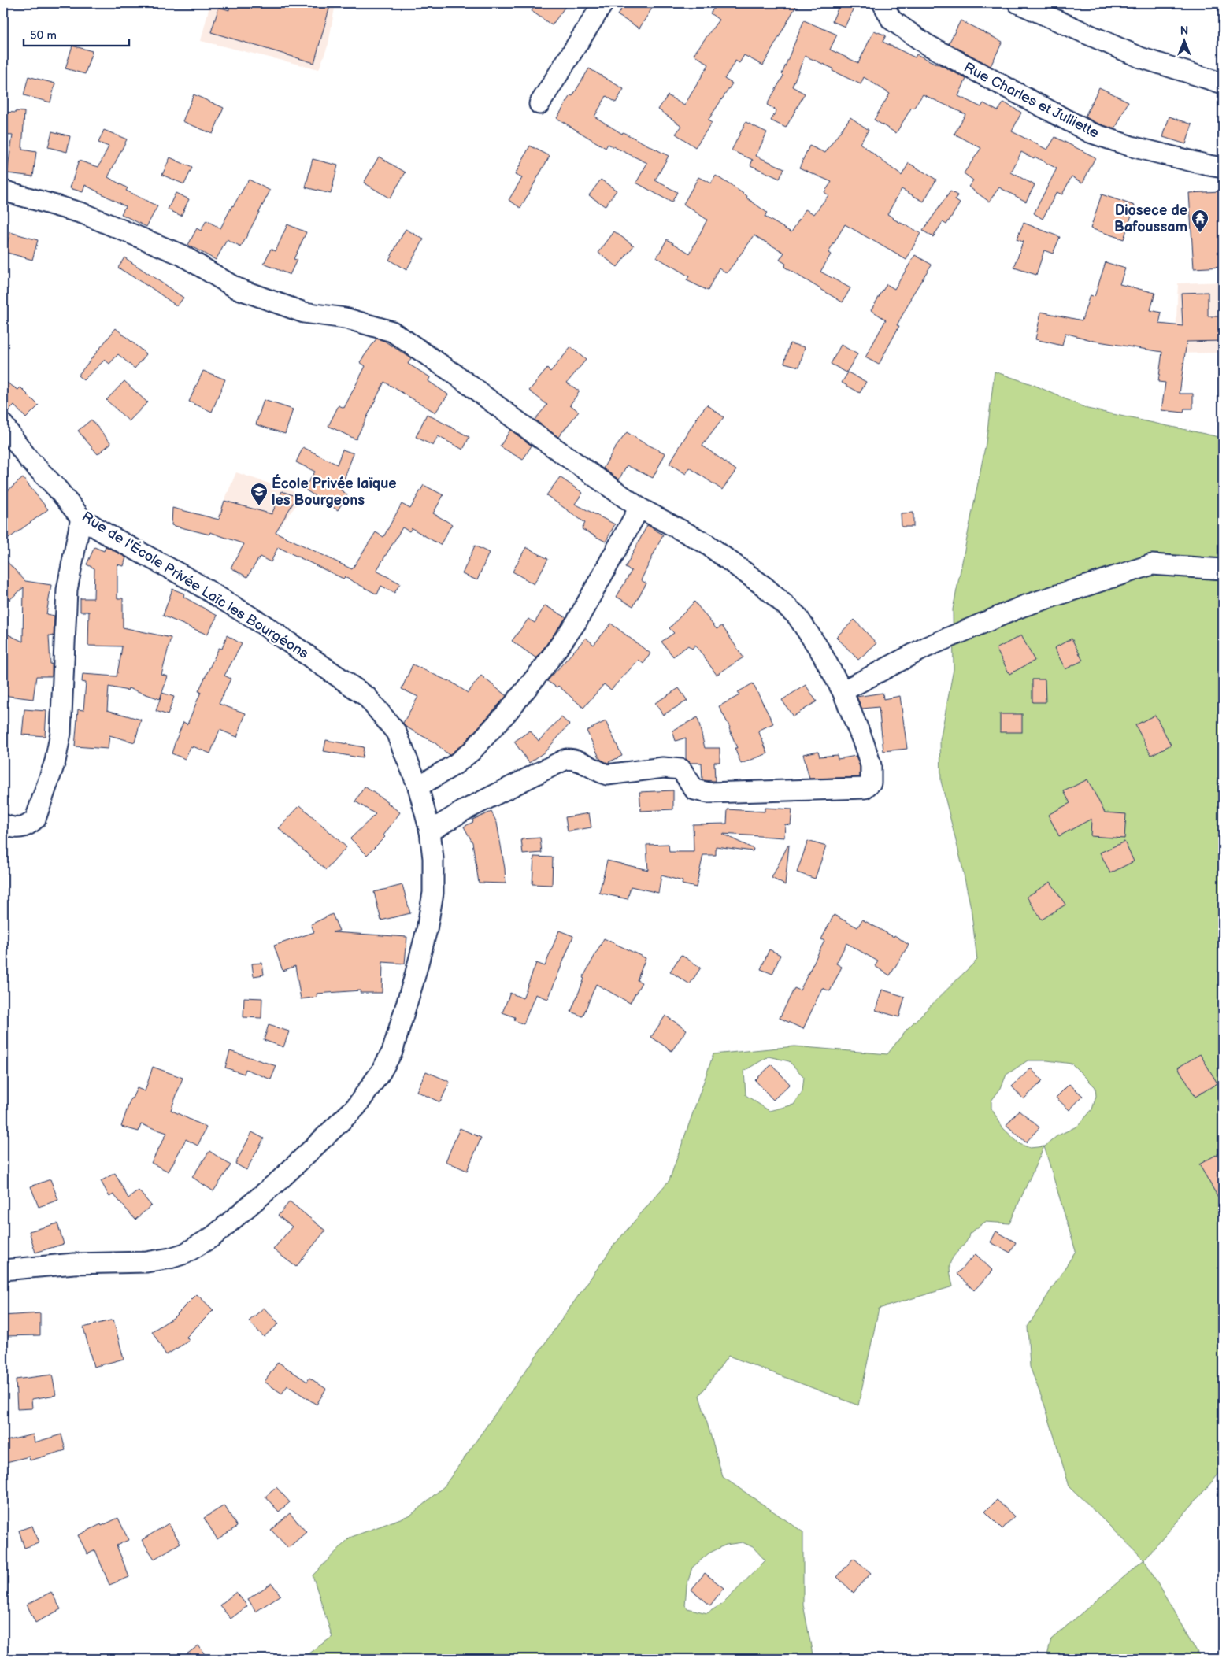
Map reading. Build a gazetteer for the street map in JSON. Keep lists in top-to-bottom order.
{
  "streets": {
    "street": ["Rue Charles et Julliette", "Rue de l'École Privée Laïc les Bourgéons"]
  },
  "places": {
    "temple": ["Diosece de Bafoussam"],
    "school or university": ["École Privée laïque les Bourgeons"]
  },
  "scale_bar": "50 m",
  "north": "top"
}
